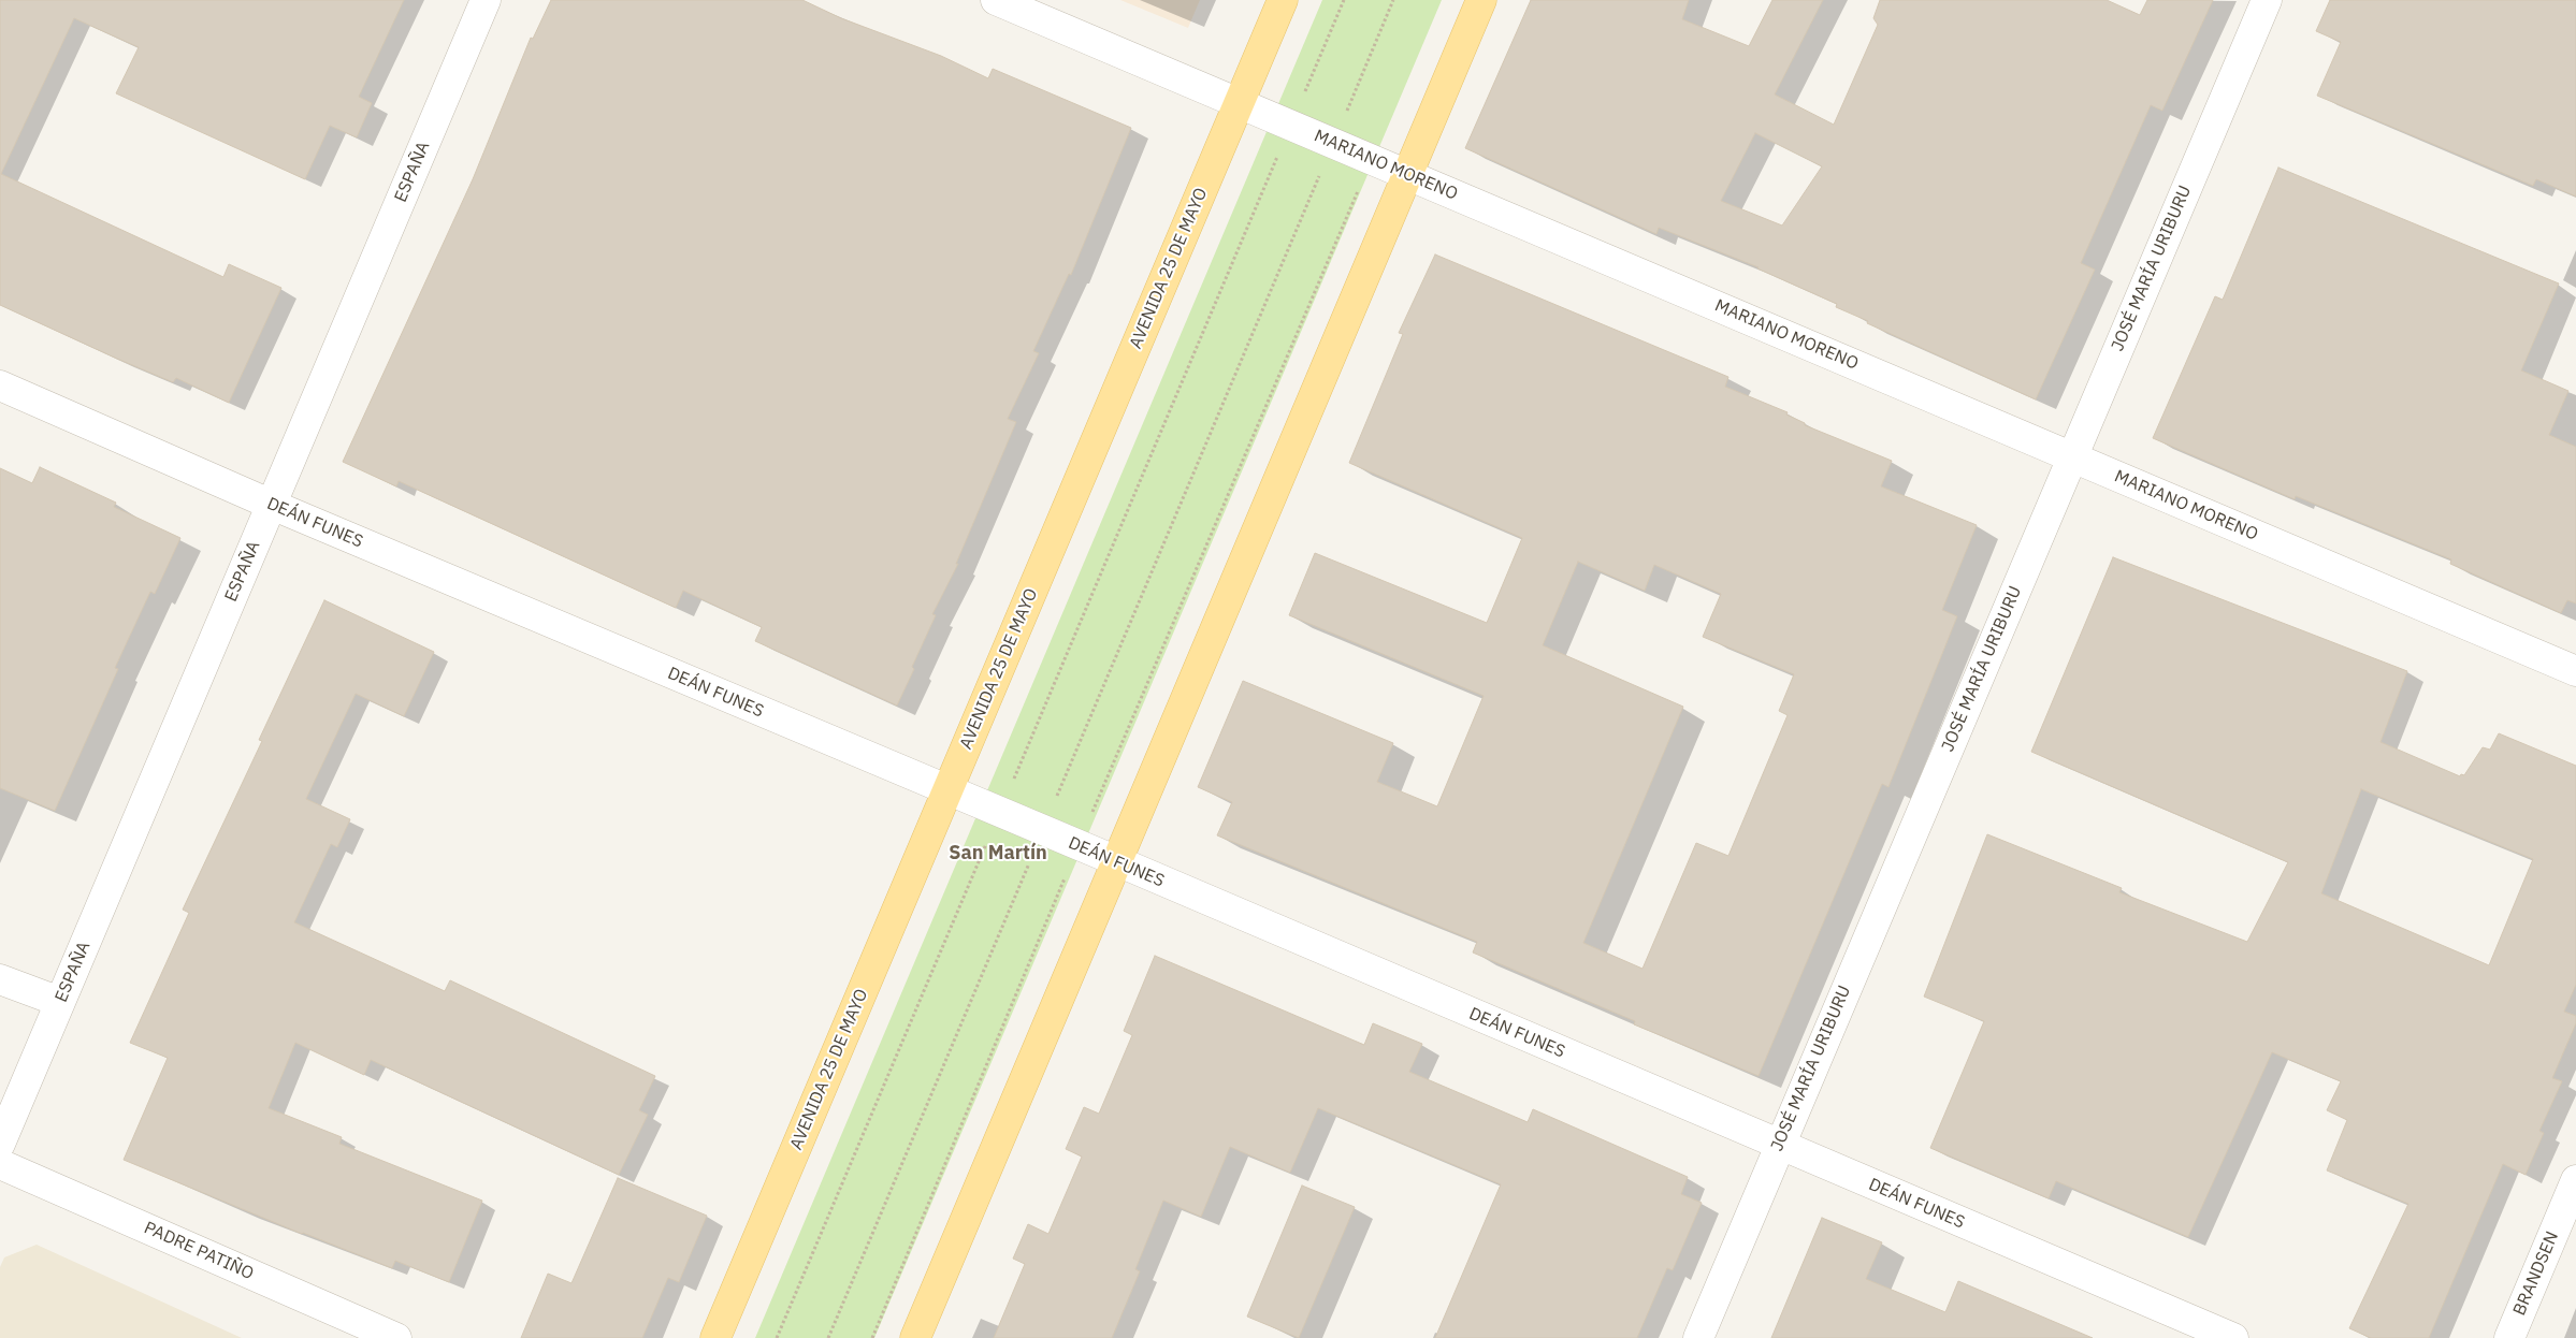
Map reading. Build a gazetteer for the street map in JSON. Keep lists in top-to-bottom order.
{
  "streets": {
    "main road": ["AVENIDA 25 DE MAYO"],
    "street": [
      "MARIANO MORENO",
      "ESPAÑA",
      "JOSÉ MARÍA URIBURU",
      "DEÁN FUNES",
      "PADRE PATIÑO",
      "BRANDSEN"
    ]
  },
  "crossings": [
    ["MARIANO MORENO", "AVENIDA 25 DE MAYO"],
    ["MARIANO MORENO", "JOSÉ MARÍA URIBURU"],
    ["ESPAÑA", "DEÁN FUNES"],
    ["AVENIDA 25 DE MAYO", "DEÁN FUNES"],
    ["JOSÉ MARÍA URIBURU", "DEÁN FUNES"]
  ],
  "districts": ["San Martín"]
}
